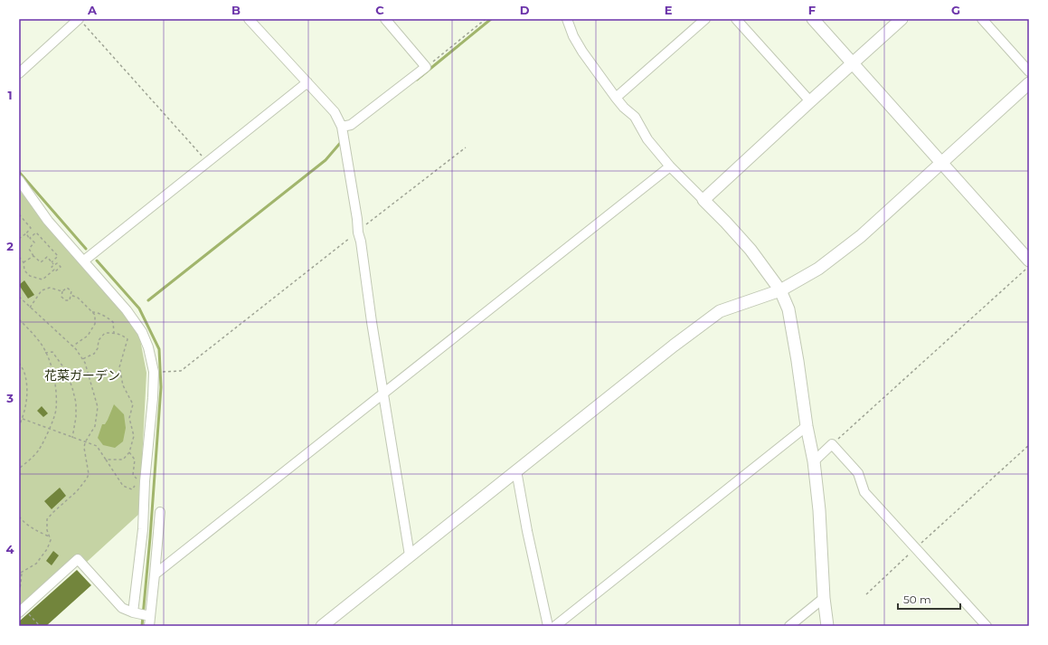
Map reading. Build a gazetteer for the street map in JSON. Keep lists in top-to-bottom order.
{
  "parks": ["花菜ガーデン"],
  "scale_bar": "50 m",
  "grid": {
    "columns": [
      "A",
      "B",
      "C",
      "D",
      "E",
      "F",
      "G"
    ],
    "rows": [
      "1",
      "2",
      "3",
      "4"
    ]
  }
}
